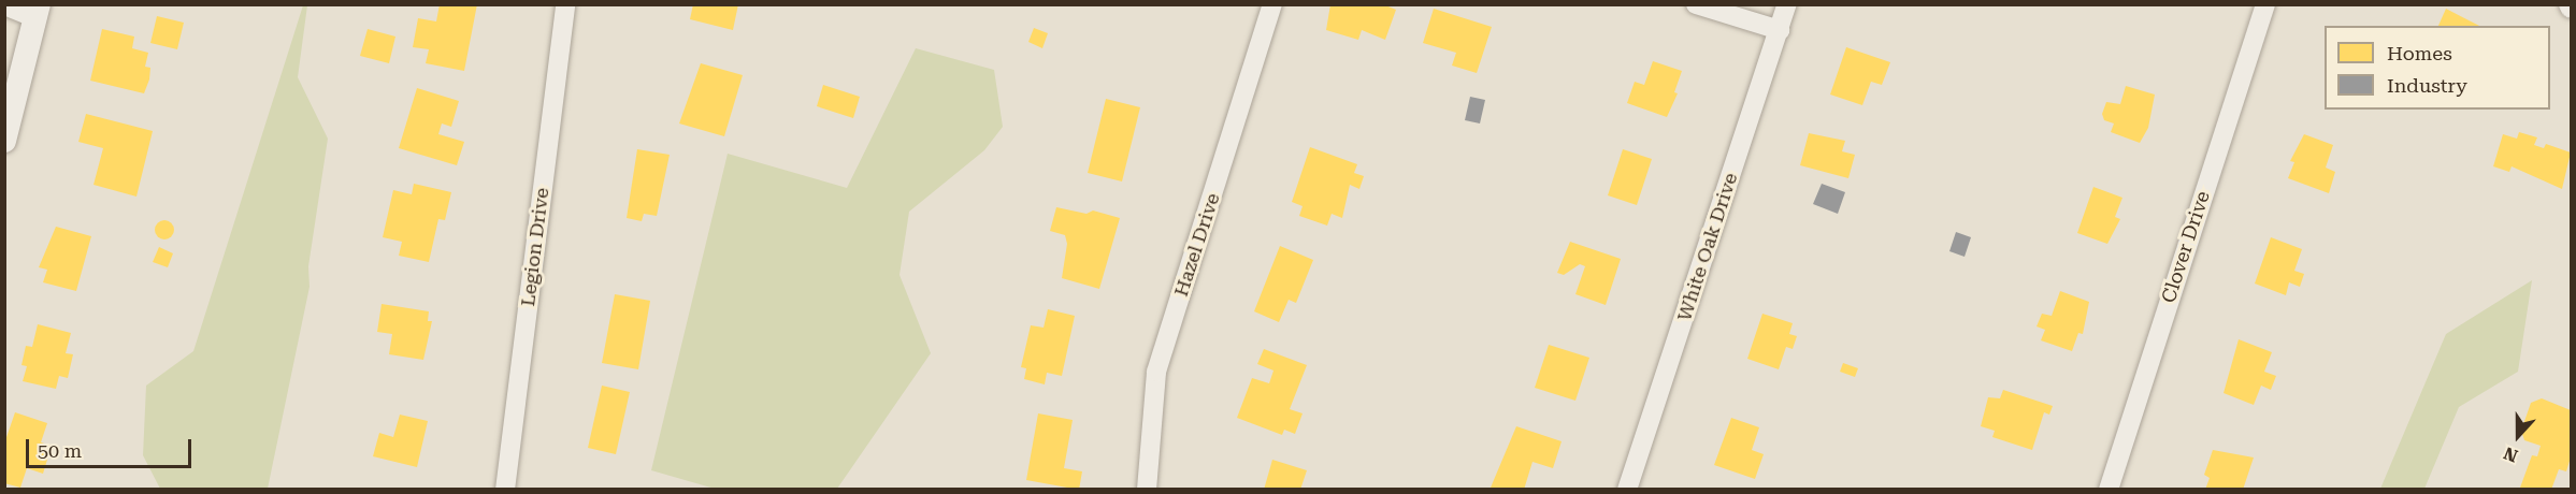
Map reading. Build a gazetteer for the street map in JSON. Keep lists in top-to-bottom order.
{
  "streets": {
    "street": [
      "Hazel Drive",
      "Legion Drive",
      "White Oak Drive",
      "Clover Drive"
    ]
  },
  "legend": ["Homes", "Industry"],
  "scale_bar": "50 m",
  "north": "bottom"
}
